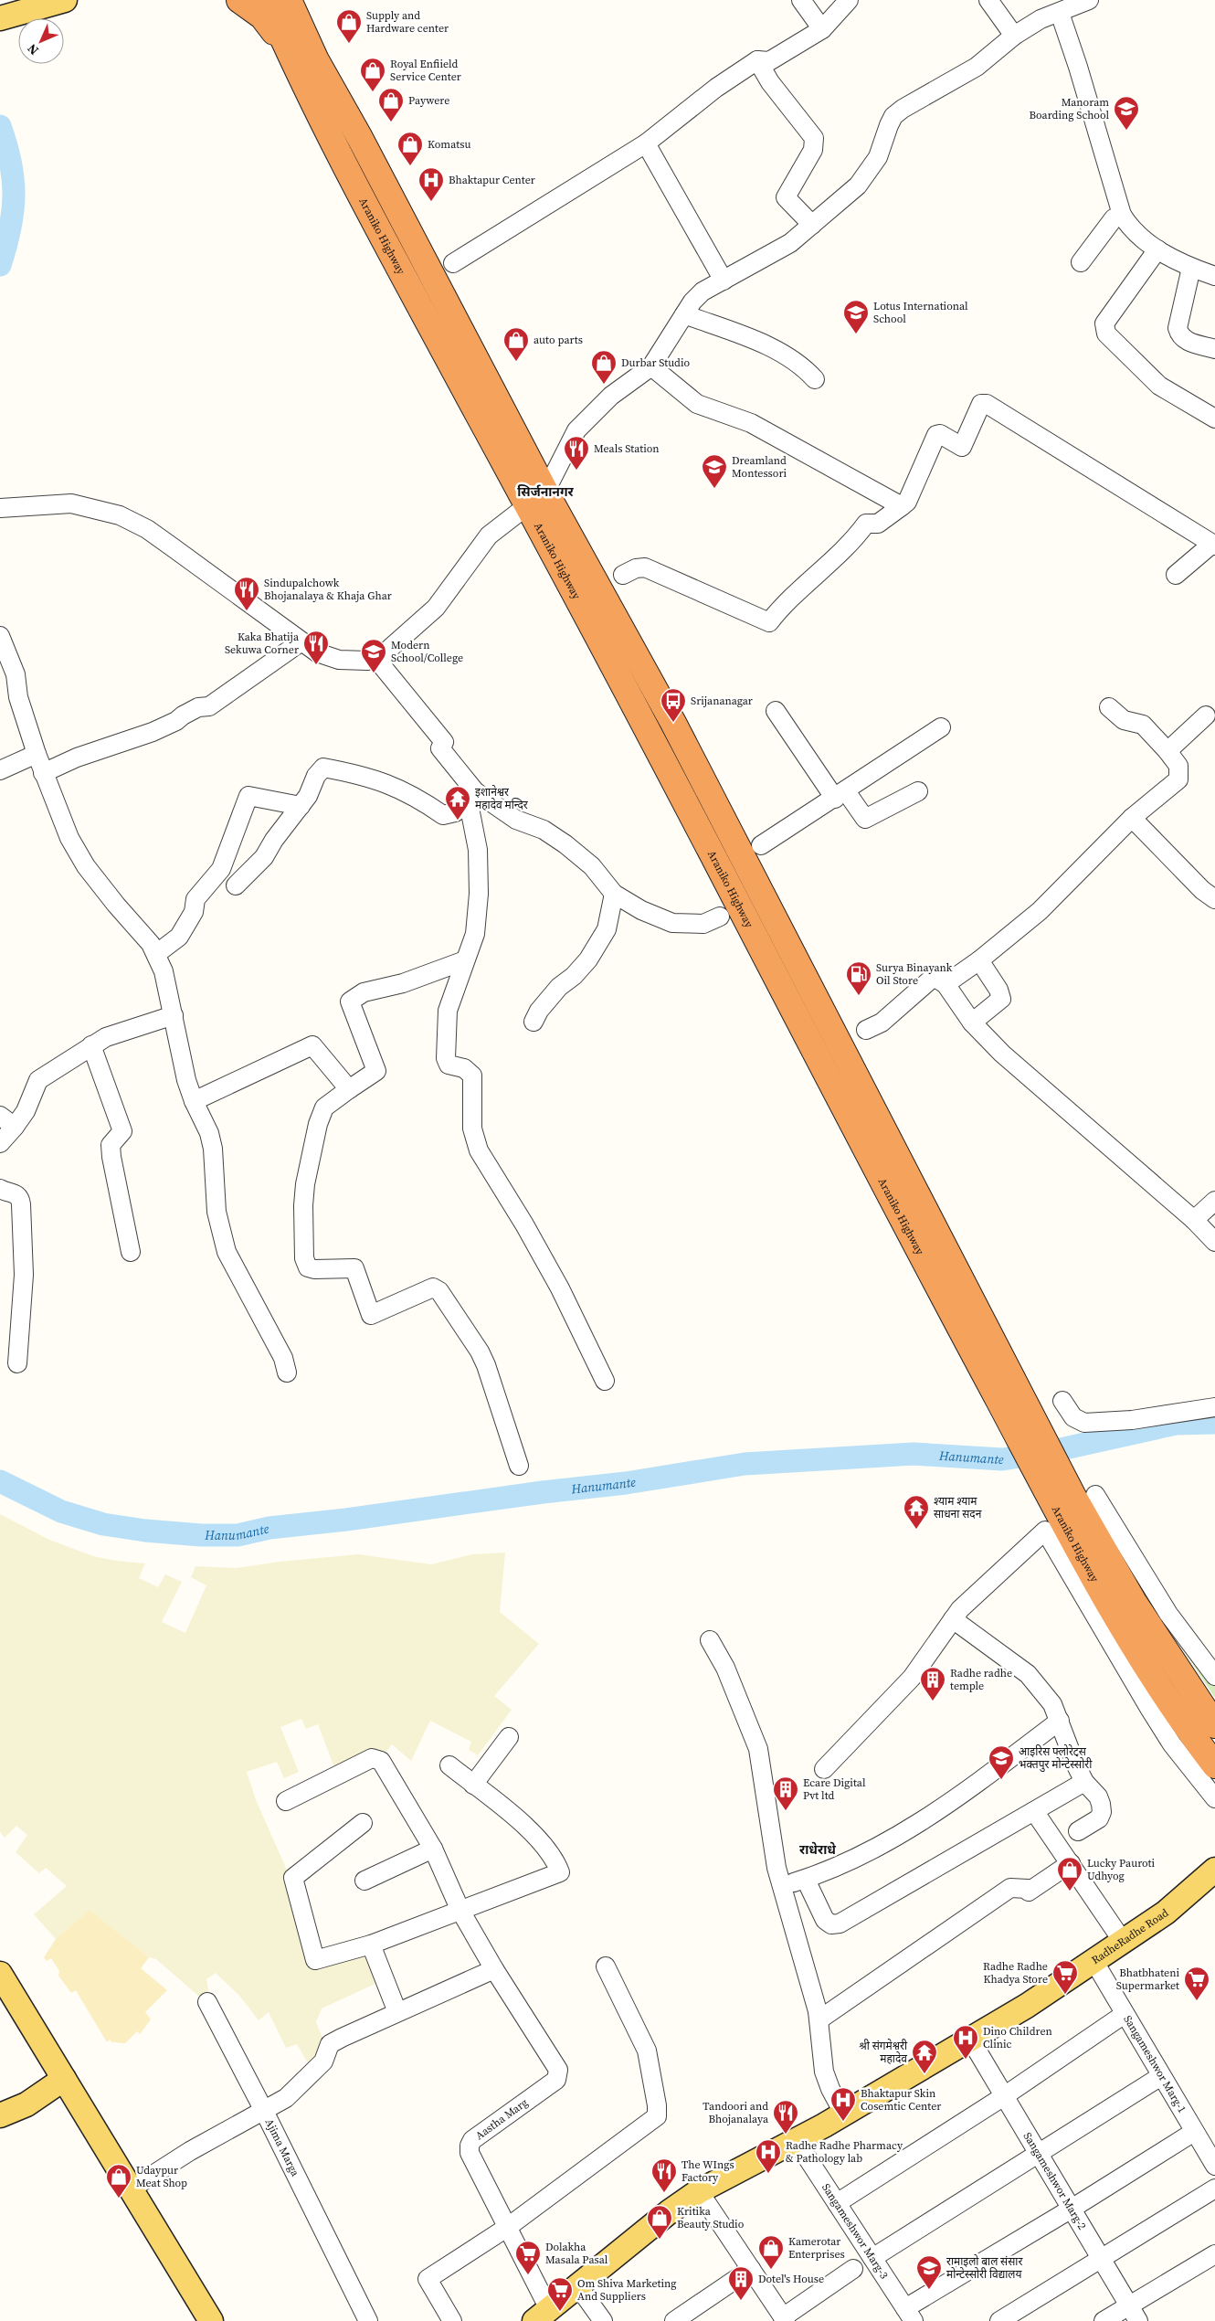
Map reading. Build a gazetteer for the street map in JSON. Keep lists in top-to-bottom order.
{
  "streets": {
    "highway": ["Araniko Highway"],
    "main road": ["RadheRadhe Road"],
    "street": [
      "Sangameshwor Marg-1",
      "Aastha Marg",
      "Ajima Marga",
      "Sangameshwor Marg-2",
      "Sangameshwor Marg-3"
    ]
  },
  "crossings": [
    ["RadheRadhe Road", "Sangameshwor Marg-1"],
    ["RadheRadhe Road", "Aastha Marg"],
    ["RadheRadhe Road", "Sangameshwor Marg-2"],
    ["RadheRadhe Road", "Sangameshwor Marg-3"]
  ],
  "districts": ["सिर्जनानगर", "राधेराधे"],
  "water": ["Hanumante"],
  "places": {
    "shop": [
      "Supply and Hardware center",
      "Royal Enfiield Service Center",
      "Paywere",
      "Komatsu",
      "auto parts",
      "Durbar Studio",
      "Lucky Pauroti Udhyog",
      "Udaypur Meat Shop",
      "Kritika Beauty Studio",
      "Kamerotar Enterprises"
    ],
    "school or university": [
      "Manoram Boarding School",
      "Lotus International School",
      "Dreamland Montessori",
      "Modern School/College",
      "आइरिस फ्लोरेट्स भक्तपुर मोन्टेस्सोरी",
      "रामाइलो बाल संसार मोन्टेस्सोरी विद्यालय"
    ],
    "hospital": [
      "Bhaktapur Center",
      "Dino Children Clinic",
      "Bhaktapur Skin Cosemtic Center",
      "Radhe Radhe Pharmacy & Pathology lab"
    ],
    "restaurant": [
      "Meals Station",
      "Sindupalchowk Bhojanalaya & Khaja Ghar",
      "Kaka Bhatija Sekuwa Corner",
      "Tandoori and Bhojanalaya",
      "The WIngs Factory"
    ],
    "bus stop": ["Srijananagar"],
    "temple": ["इशानेश्वर महादेव मन्दिर", "श्याम श्याम साधना सदन", "श्री संगमेश्वरी महादेव"],
    "fuel station": ["Surya Binayank Oil Store"],
    "building": ["Radhe radhe temple", "Ecare Digital Pvt ltd", "Dotel's House"],
    "supermarket": [
      "Radhe Radhe Khadya Store",
      "Bhatbhateni Supermarket",
      "Dolakha Masala Pasal",
      "Om Shiva Marketing And Suppliers"
    ]
  },
  "north": "bottom left"
}
